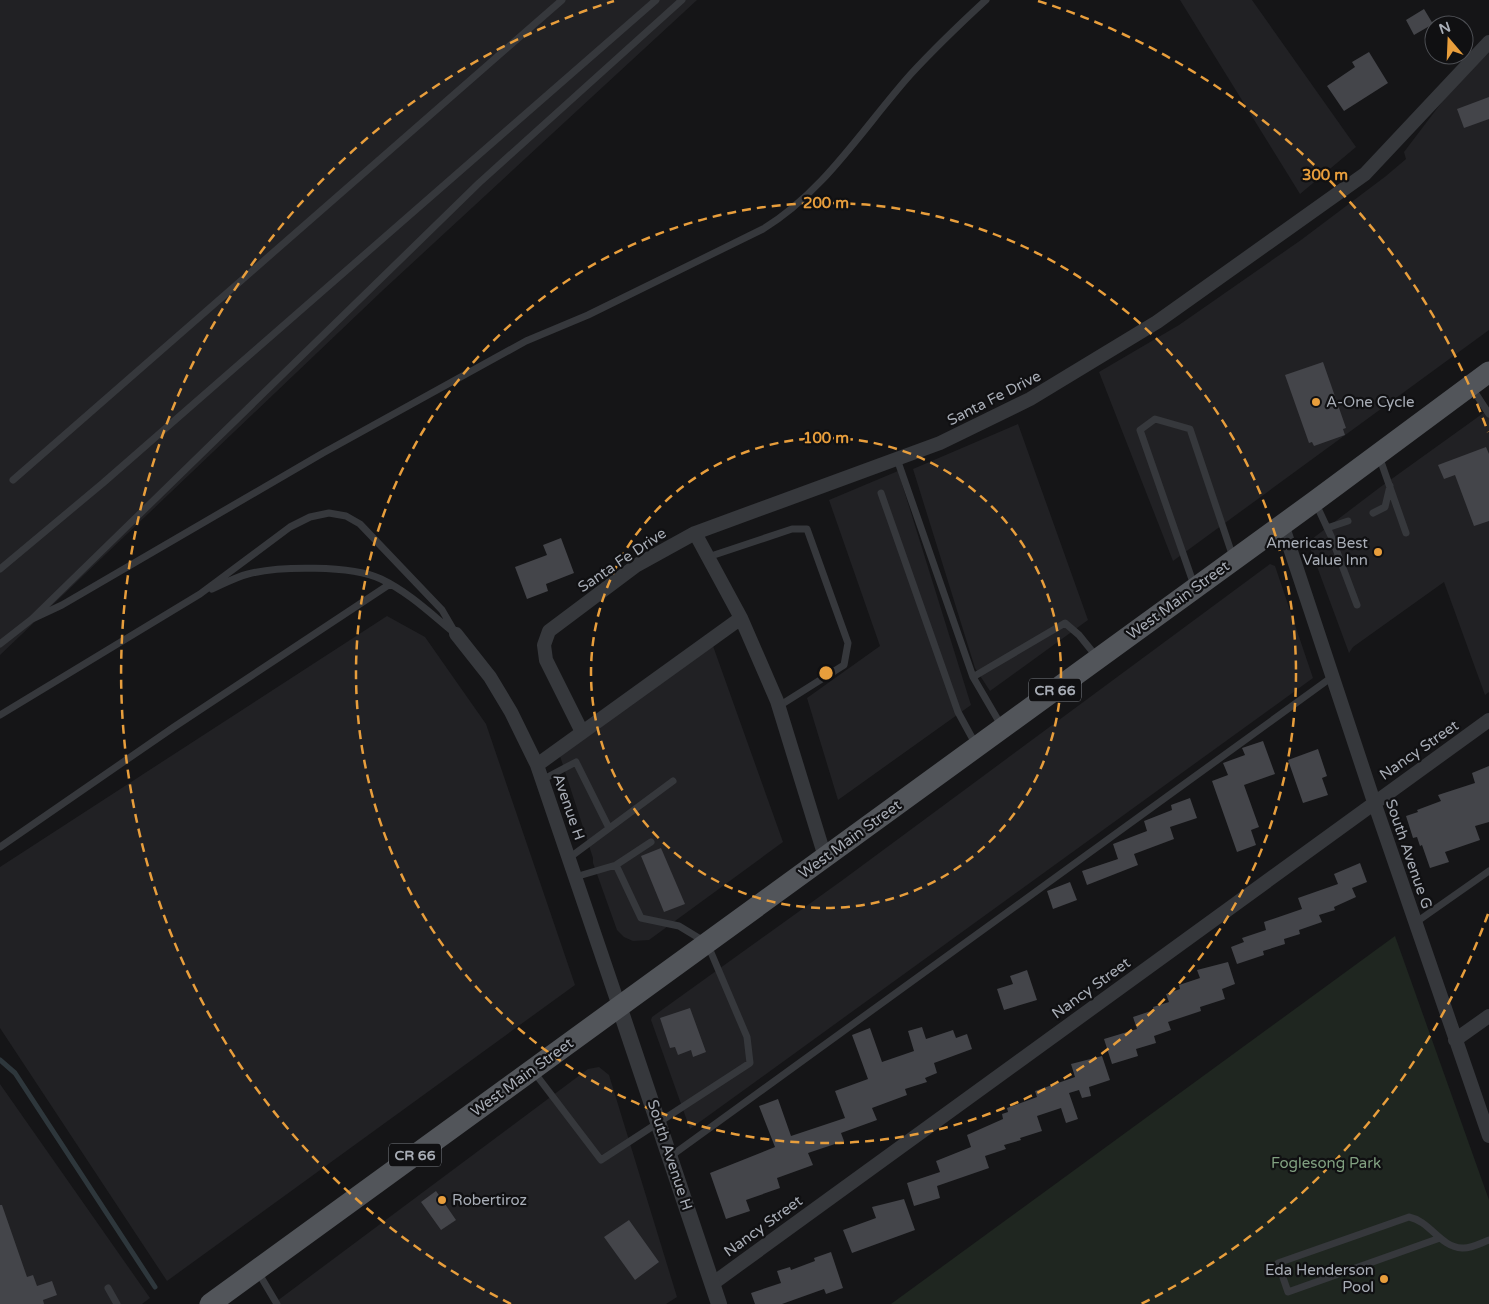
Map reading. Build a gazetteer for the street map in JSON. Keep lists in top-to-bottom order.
{
  "streets": {
    "main road": ["West Main Street", "CR 66"],
    "street": [
      "Santa Fe Drive",
      "Nancy Street",
      "Avenue H",
      "South Avenue G",
      "South Avenue H"
    ]
  },
  "crossings": [
    ["West Main Street", "Avenue H"],
    ["West Main Street", "South Avenue G"],
    ["West Main Street", "South Avenue H"],
    ["Nancy Street", "South Avenue G"],
    ["Nancy Street", "South Avenue H"],
    ["Avenue H", "South Avenue H"]
  ],
  "parks": ["Foglesong Park"],
  "places": [
    "A-One Cycle",
    "Americas Best Value Inn",
    "Robertiroz",
    "Eda Henderson Pool"
  ],
  "north": "top",
  "rings": ["300 m", "200 m", "100 m"]
}
